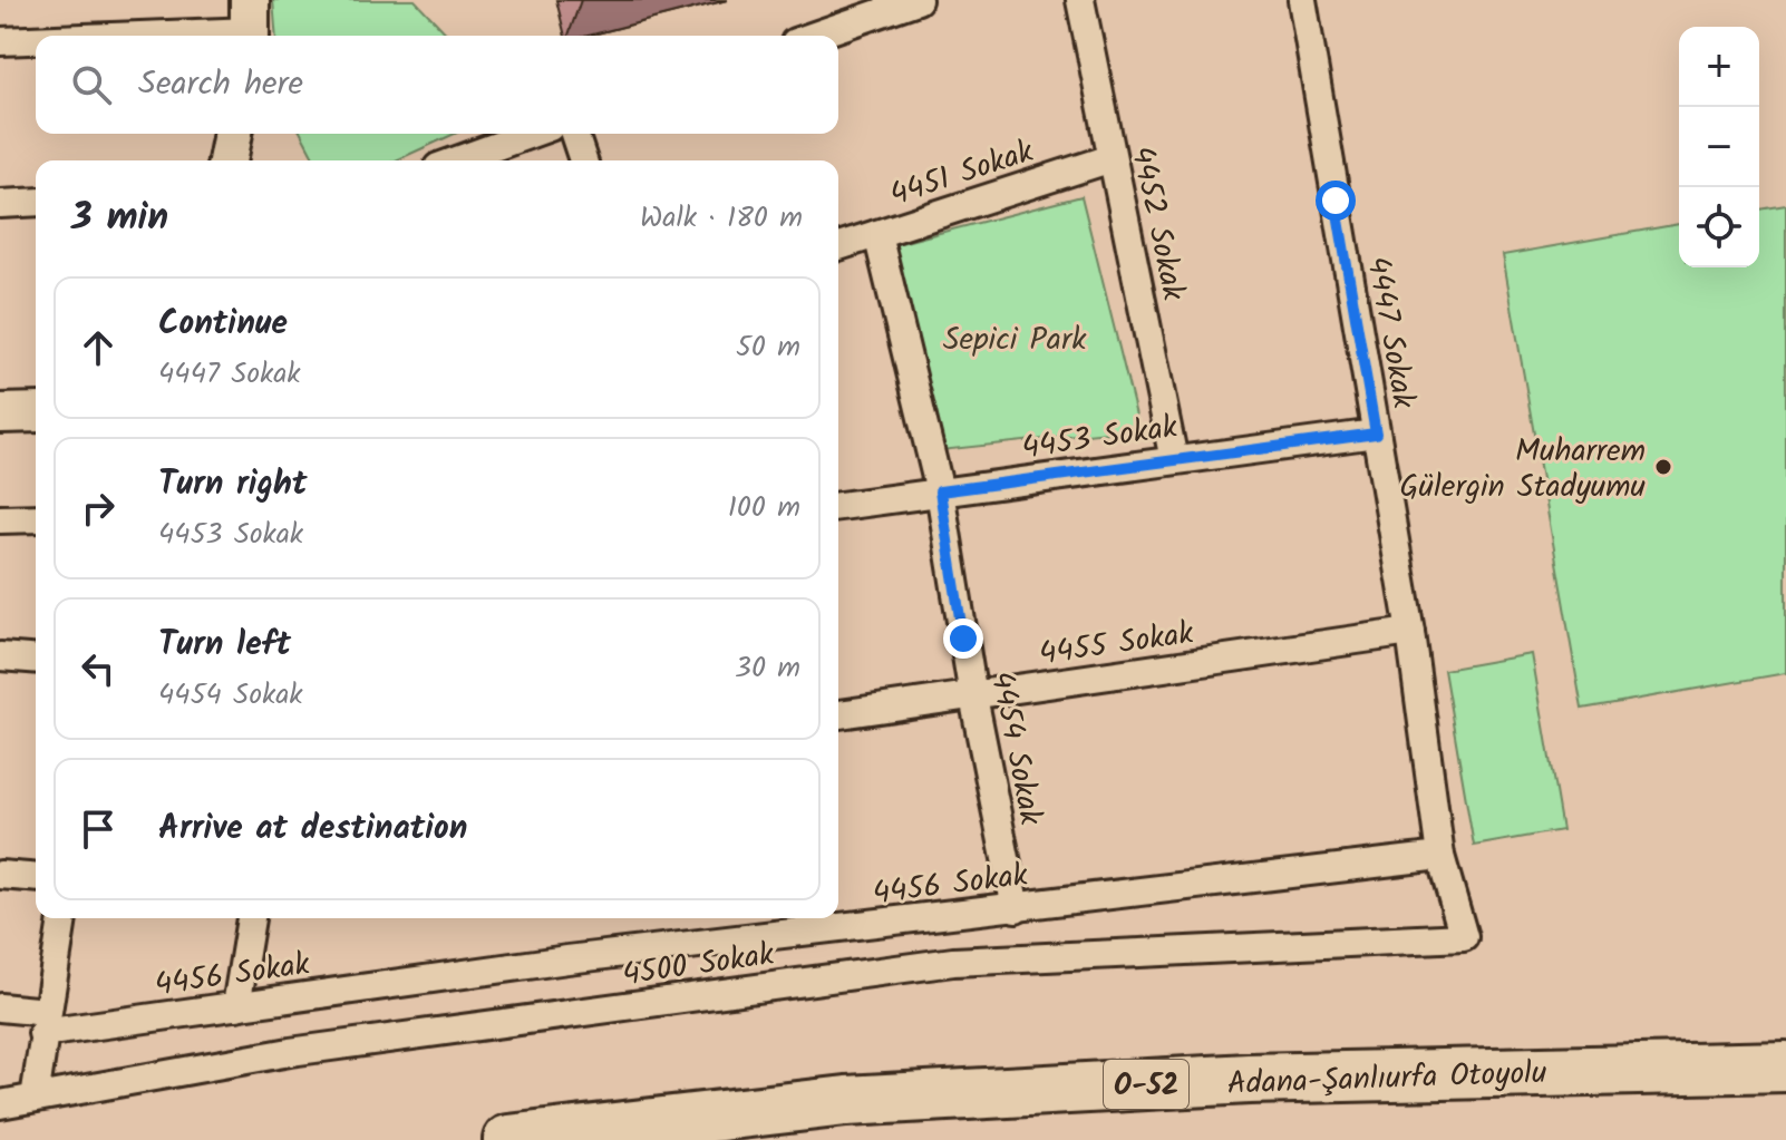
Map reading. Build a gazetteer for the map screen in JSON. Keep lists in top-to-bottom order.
{
  "streets": {
    "highway": ["Adana-Şanlıurfa Otoyolu", "O-52"],
    "street": [
      "4451 Sokak",
      "4452 Sokak",
      "4447 Sokak",
      "4453 Sokak",
      "4455 Sokak",
      "4454 Sokak",
      "4456 Sokak",
      "4500 Sokak"
    ]
  },
  "crossings": [
    ["4451 Sokak", "4452 Sokak"],
    ["4451 Sokak", "4454 Sokak"],
    ["4452 Sokak", "4453 Sokak"],
    ["4447 Sokak", "4453 Sokak"],
    ["4447 Sokak", "4455 Sokak"],
    ["4447 Sokak", "4456 Sokak"],
    ["4447 Sokak", "4500 Sokak"],
    ["4453 Sokak", "4454 Sokak"],
    ["4455 Sokak", "4454 Sokak"],
    ["4454 Sokak", "4456 Sokak"]
  ],
  "parks": ["Sepici Park"],
  "places": ["Muharrem Gülergin Stadyumu"],
  "page": {
    "map_buttons": ["+", "−"],
    "search": "Search here",
    "heading": ["3 min", "Walk · 180 m"],
    "list": [
      ["Continue", "4447 Sokak", "50 m"],
      ["Turn right", "4453 Sokak", "100 m"],
      ["Turn left", "4454 Sokak", "30 m"],
      "Arrive at destination"
    ]
  }
}
